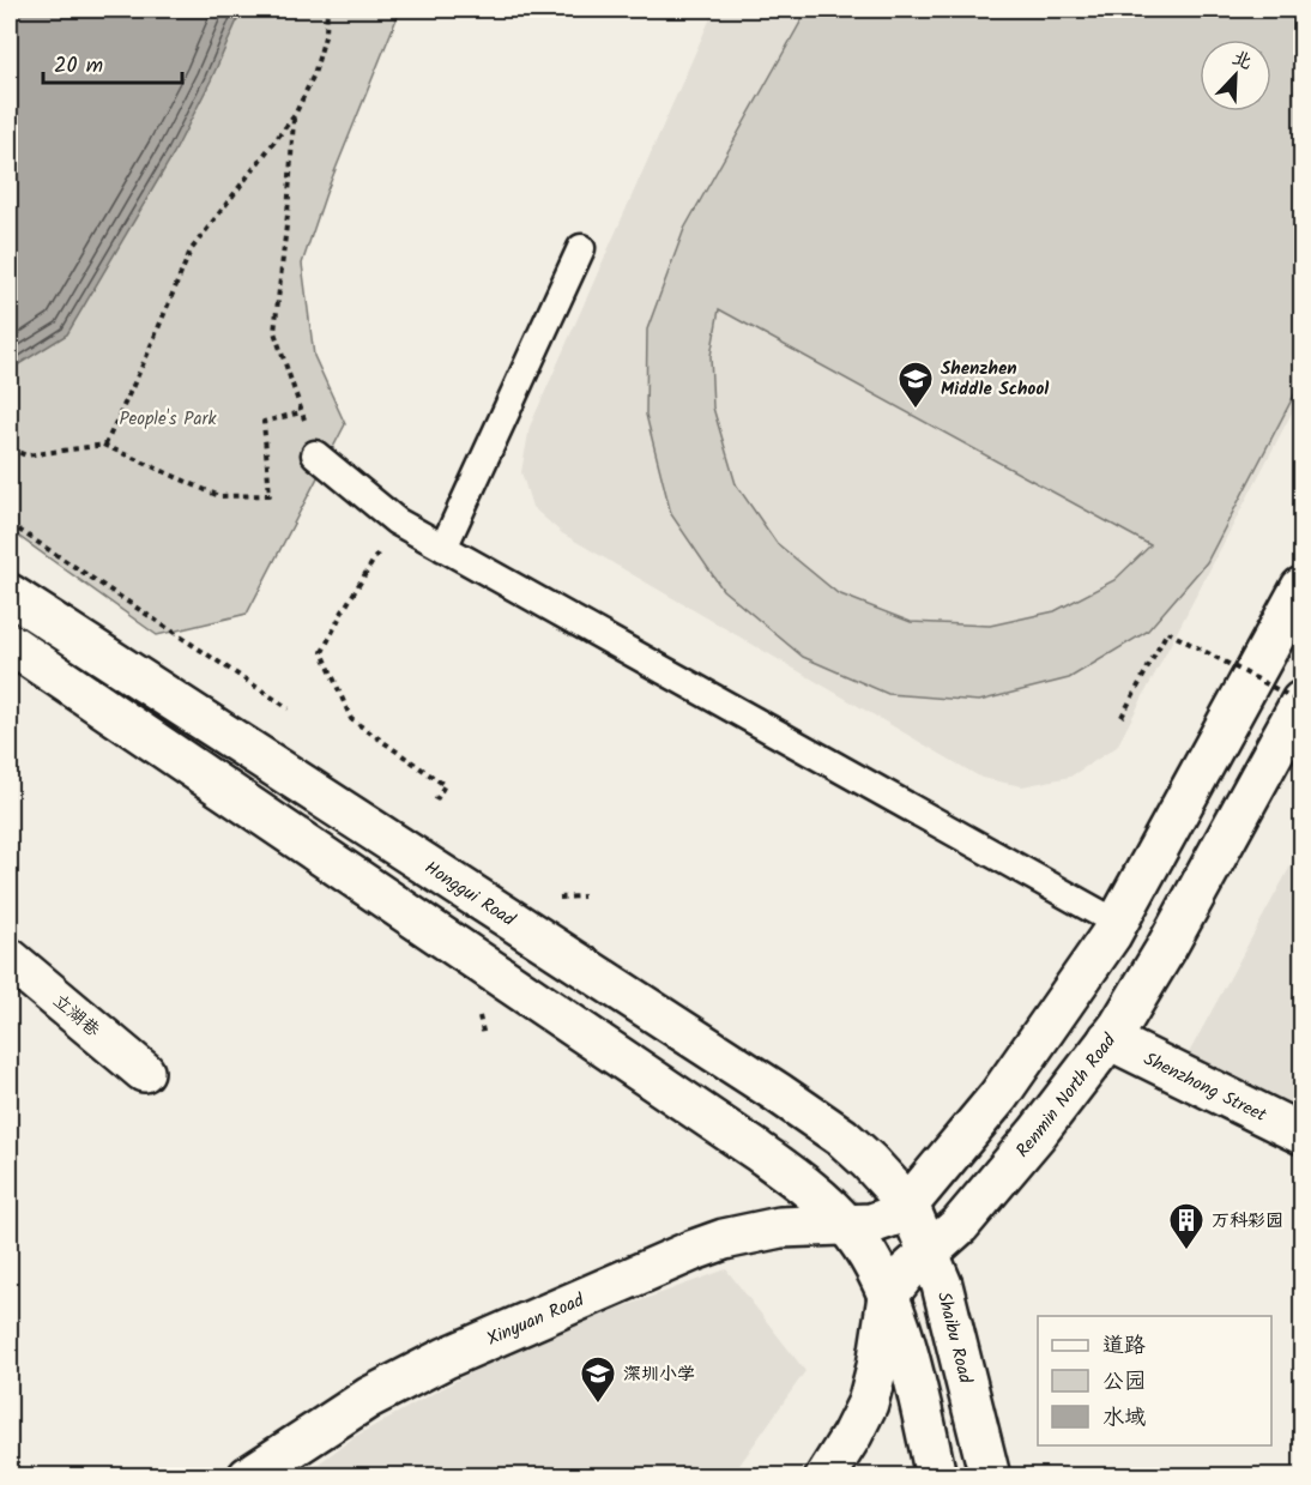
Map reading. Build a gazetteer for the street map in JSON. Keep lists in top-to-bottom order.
{
  "streets": {
    "main road": [
      "Honggui Road",
      "立湖巷",
      "Shenzhong Street",
      "Renmin North Road",
      "Xinyuan Road",
      "Shaibu Road"
    ]
  },
  "crossings": [
    ["Honggui Road", "Shaibu Road"],
    ["Shenzhong Street", "Renmin North Road"],
    ["Renmin North Road", "Shaibu Road"]
  ],
  "parks": ["People's Park"],
  "places": {
    "school or university": ["Shenzhen Middle School", "深圳小学"],
    "building": ["万科彩园"]
  },
  "legend": ["道路", "公园", "水域"],
  "scale_bar": "20 m",
  "north": "top right"
}
